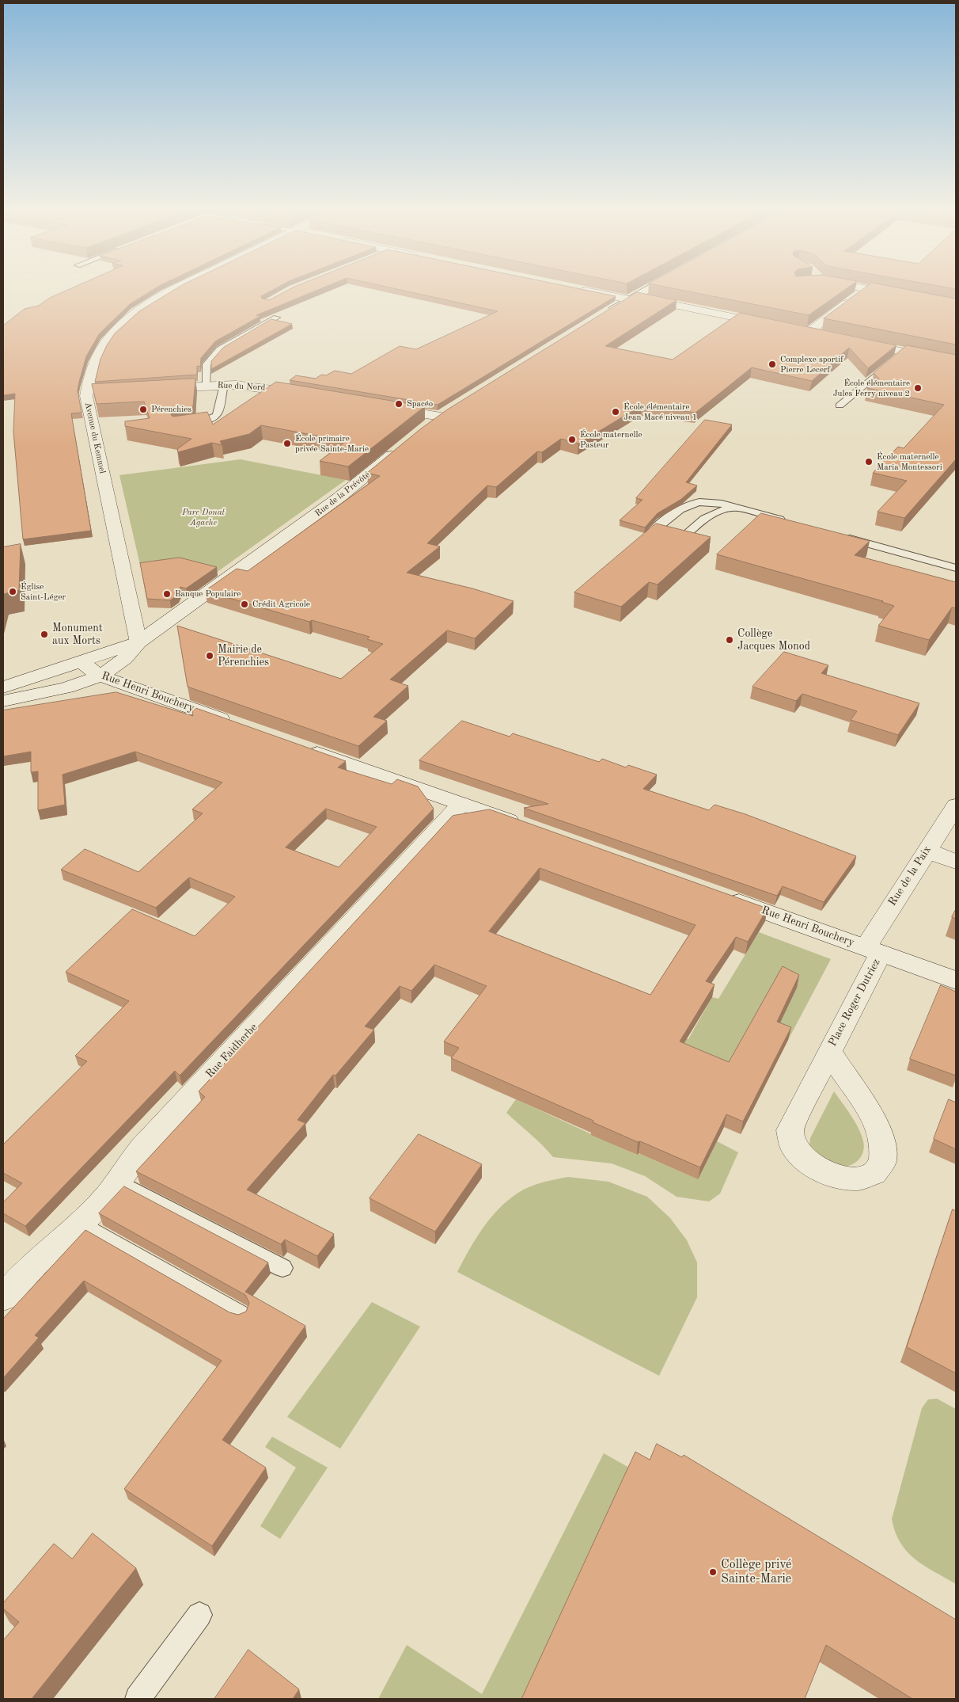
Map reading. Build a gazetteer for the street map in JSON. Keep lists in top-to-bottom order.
{
  "streets": {
    "street": [
      "Rue du Nord",
      "Avenue du Kemmel",
      "Rue de la Prévôté",
      "Rue Henri Bouchery",
      "Rue de la Paix",
      "Place Roger Dutriez",
      "Rue Faidherbe"
    ]
  },
  "crossings": [
    ["Avenue du Kemmel", "Rue de la Prévôté"],
    ["Rue Henri Bouchery", "Rue de la Paix"],
    ["Rue Henri Bouchery", "Place Roger Dutriez"],
    ["Rue de la Paix", "Place Roger Dutriez"]
  ],
  "parks": ["Parc Donat Agache"],
  "places": [
    "Complexe sportif Pierre Lecerf",
    "École élémentaire Jules Ferry niveau 2",
    "Spacéo",
    "Pérenchies",
    "École élémentaire Jean Macé niveau 1",
    "École maternelle Pasteur",
    "École primaire privée Sainte-Marie",
    "École maternelle Maria Montessori",
    "Église Saint-Léger",
    "Banque Populaire",
    "Crédit Agricole",
    "Monument aux Morts",
    "Collège Jacques Monod",
    "Mairie de Pérenchies",
    "Collège privé Sainte-Marie"
  ]
}
